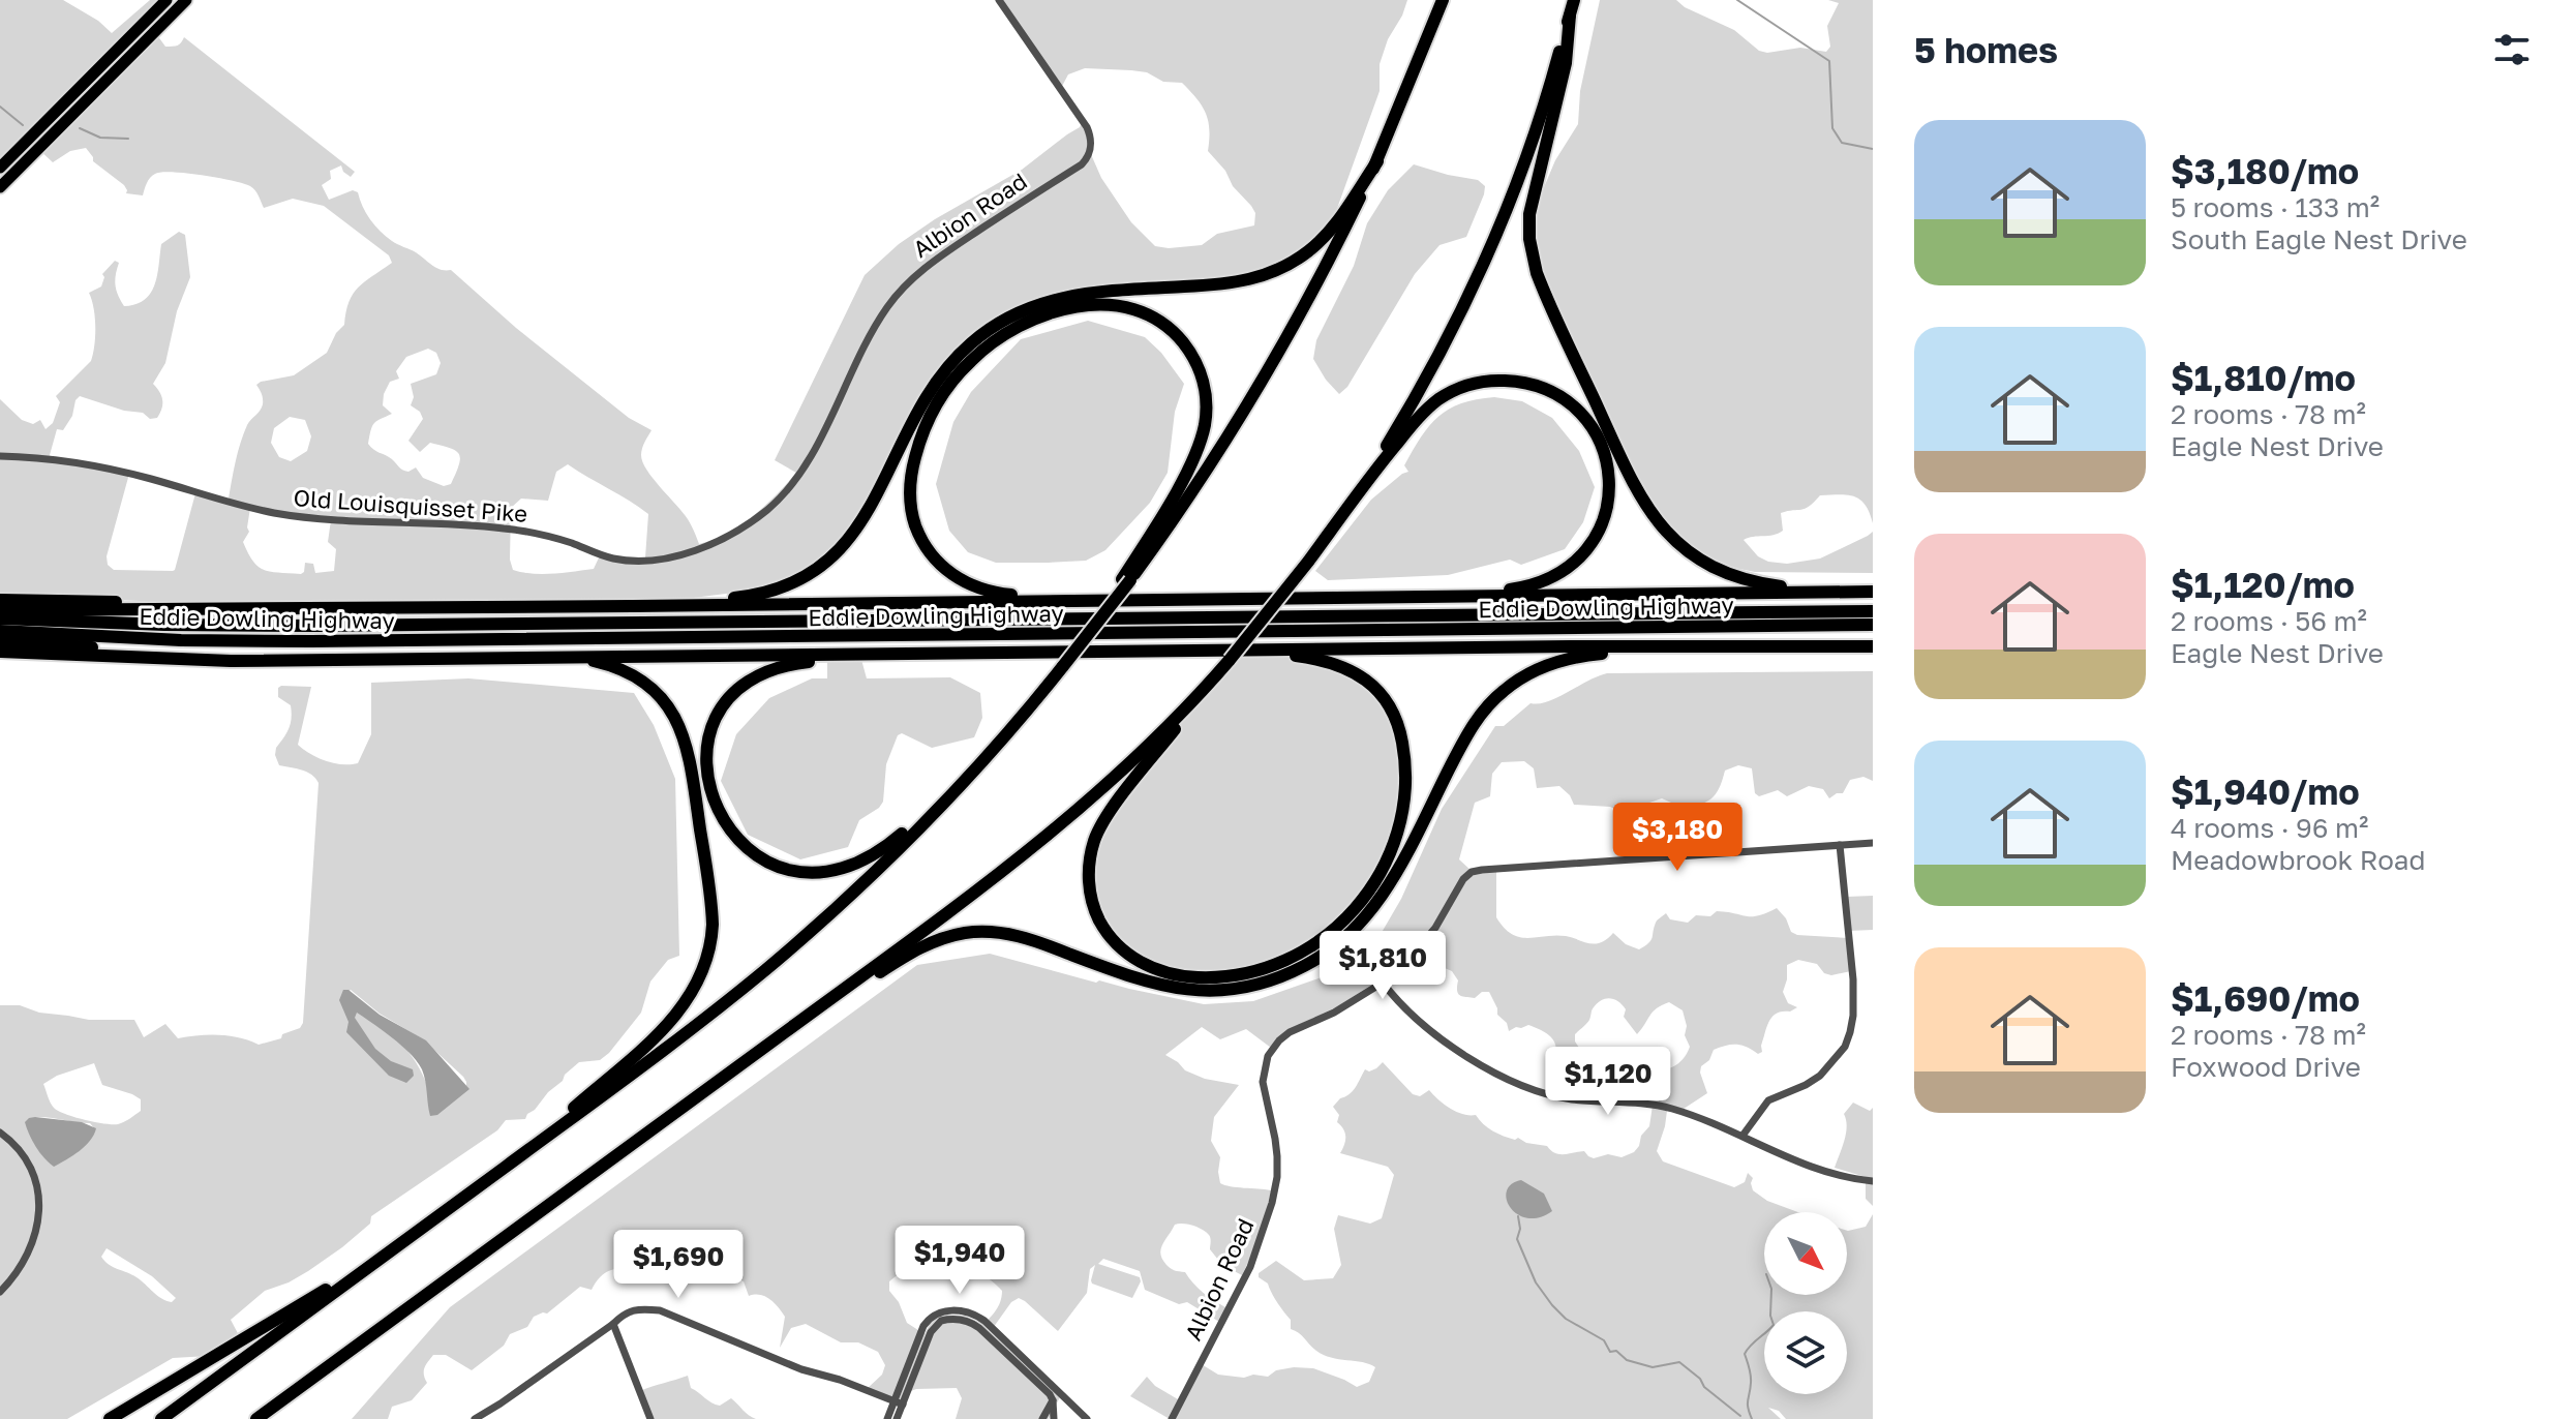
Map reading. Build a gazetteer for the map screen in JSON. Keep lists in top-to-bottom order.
{
  "streets": {
    "highway": ["Eddie Dowling Highway"],
    "street": ["Albion Road", "Old Louisquisset Pike"]
  },
  "crossings": [
    ["Albion Road", "Old Louisquisset Pike"]
  ],
  "north": "bottom right",
  "page": {
    "heading": "5 homes",
    "list": [
      {
        "name": "$3,180/mo",
        "note": "5 rooms · 133 m² · South Eagle Nest Drive"
      },
      {
        "name": "$1,810/mo",
        "note": "2 rooms · 78 m² · Eagle Nest Drive"
      },
      {
        "name": "$1,120/mo",
        "note": "2 rooms · 56 m² · Eagle Nest Drive"
      },
      {
        "name": "$1,940/mo",
        "note": "4 rooms · 96 m² · Meadowbrook Road"
      },
      {
        "name": "$1,690/mo",
        "note": "2 rooms · 78 m² · Foxwood Drive"
      }
    ],
    "price": [
      "$3,180",
      "$1,810",
      "$1,120",
      "$1,940",
      "$1,690"
    ]
  }
}
